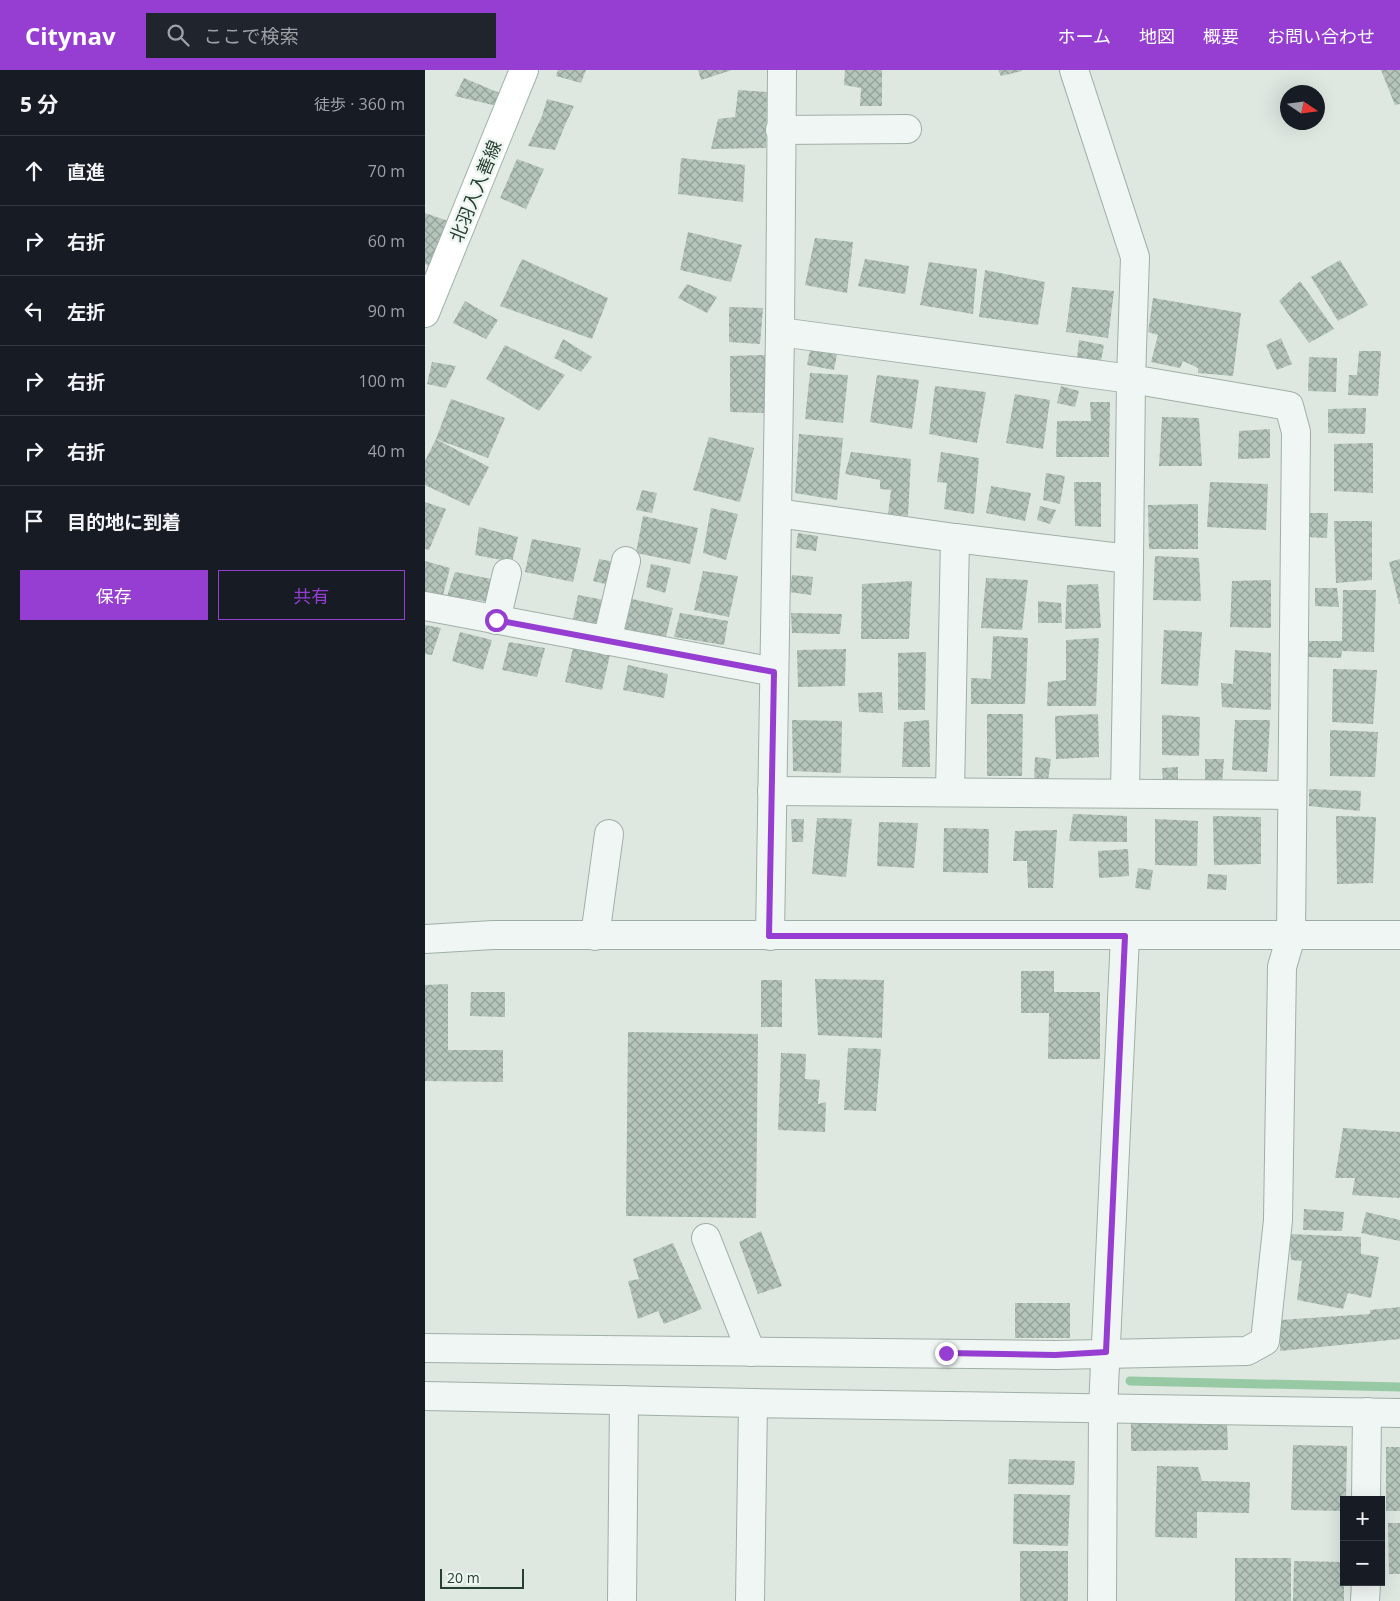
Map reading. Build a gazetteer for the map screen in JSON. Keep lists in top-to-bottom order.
{
  "streets": {
    "main road": ["北羽入入善線"]
  },
  "scale_bar": "20 m",
  "north": "right",
  "page": {
    "header": "Citynav",
    "search": "ここで検索",
    "nav": [
      "ホーム",
      "地図",
      "概要",
      "お問い合わせ"
    ],
    "heading": ["5 分", "徒歩 · 360 m"],
    "list": [
      ["直進", "70 m"],
      ["右折", "60 m"],
      ["左折", "90 m"],
      ["右折", "100 m"],
      ["右折", "40 m"],
      "目的地に到着"
    ],
    "buttons": ["保存", "共有"],
    "map_buttons": ["+", "−"],
    "scale": "20 m"
  }
}
